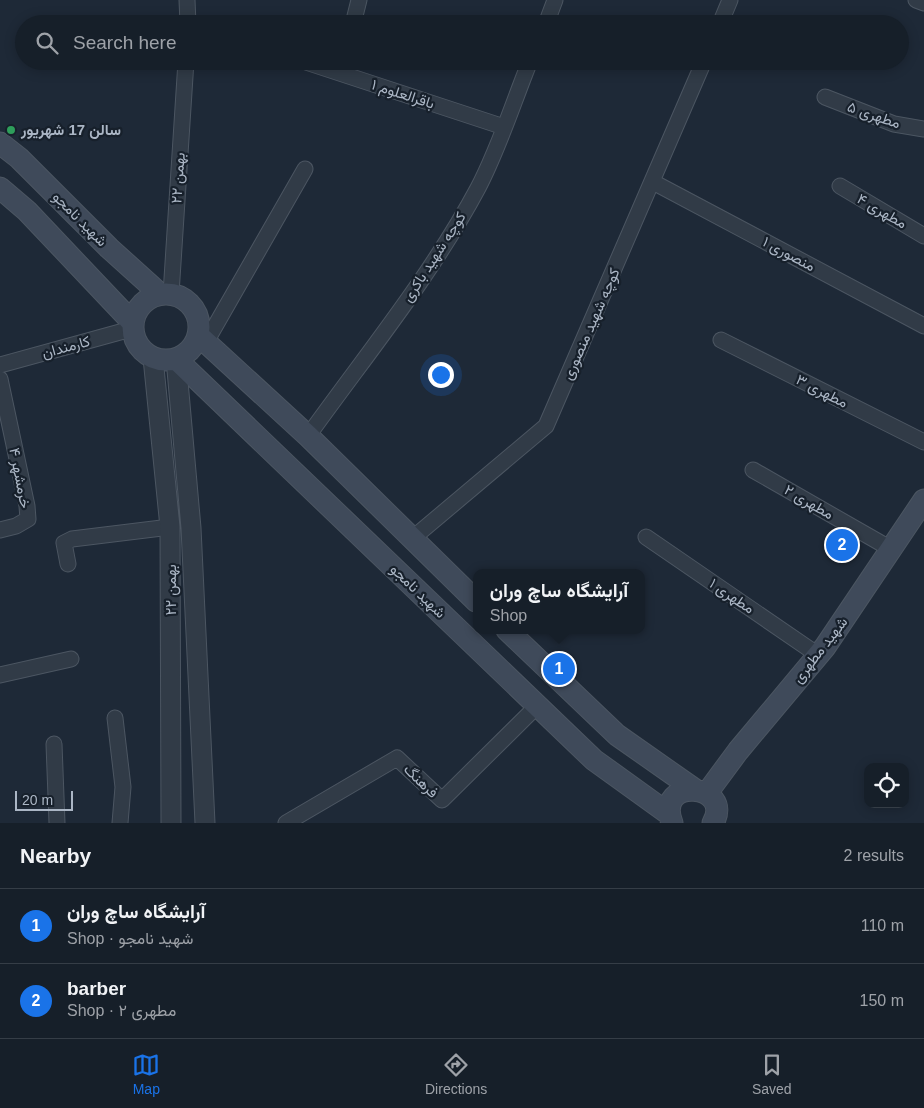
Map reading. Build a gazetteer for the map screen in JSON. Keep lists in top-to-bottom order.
{
  "streets": {
    "main road": ["شهید نامجو", "شهید مطهری"],
    "street": [
      "باقرالعلوم ۱",
      "مطهری ۵",
      "۲۲ بهمن",
      "مطهری ۴",
      "منصوری ۱",
      "کوچه شهید باکری",
      "کوچه شهید منصوری",
      "کارمندان",
      "مطهری ۳",
      "خرمشهر ۴",
      "مطهری ۲",
      "مطهری ۱",
      "فرهنگ"
    ]
  },
  "crossings": [
    ["باقرالعلوم ۱", "کوچه شهید باکری"],
    ["۲۲ بهمن", "شهید نامجو"],
    ["۲۲ بهمن", "کارمندان"],
    ["شهید نامجو", "کارمندان"],
    ["شهید نامجو", "فرهنگ"],
    ["منصوری ۱", "کوچه شهید منصوری"],
    ["مطهری ۲", "شهید مطهری"],
    ["مطهری ۱", "شهید مطهری"]
  ],
  "places": ["سالن 17 شهریور"],
  "scale_bar": "20 m",
  "page": {
    "search": "Search here",
    "pins": ["2", "1"],
    "popup": ["آرایشگاه ساچ وران", "Shop"],
    "scale": "20 m",
    "heading": ["Nearby", "2 results"],
    "list": [
      {
        "mark": "1",
        "name": "آرایشگاه ساچ وران",
        "note": "Shop · شهید نامجو",
        "value": "110 m"
      },
      {
        "mark": "2",
        "name": "barber",
        "note": "Shop · مطهری ۲",
        "value": "150 m"
      }
    ],
    "nav": ["Map", "Directions", "Saved"]
  }
}
